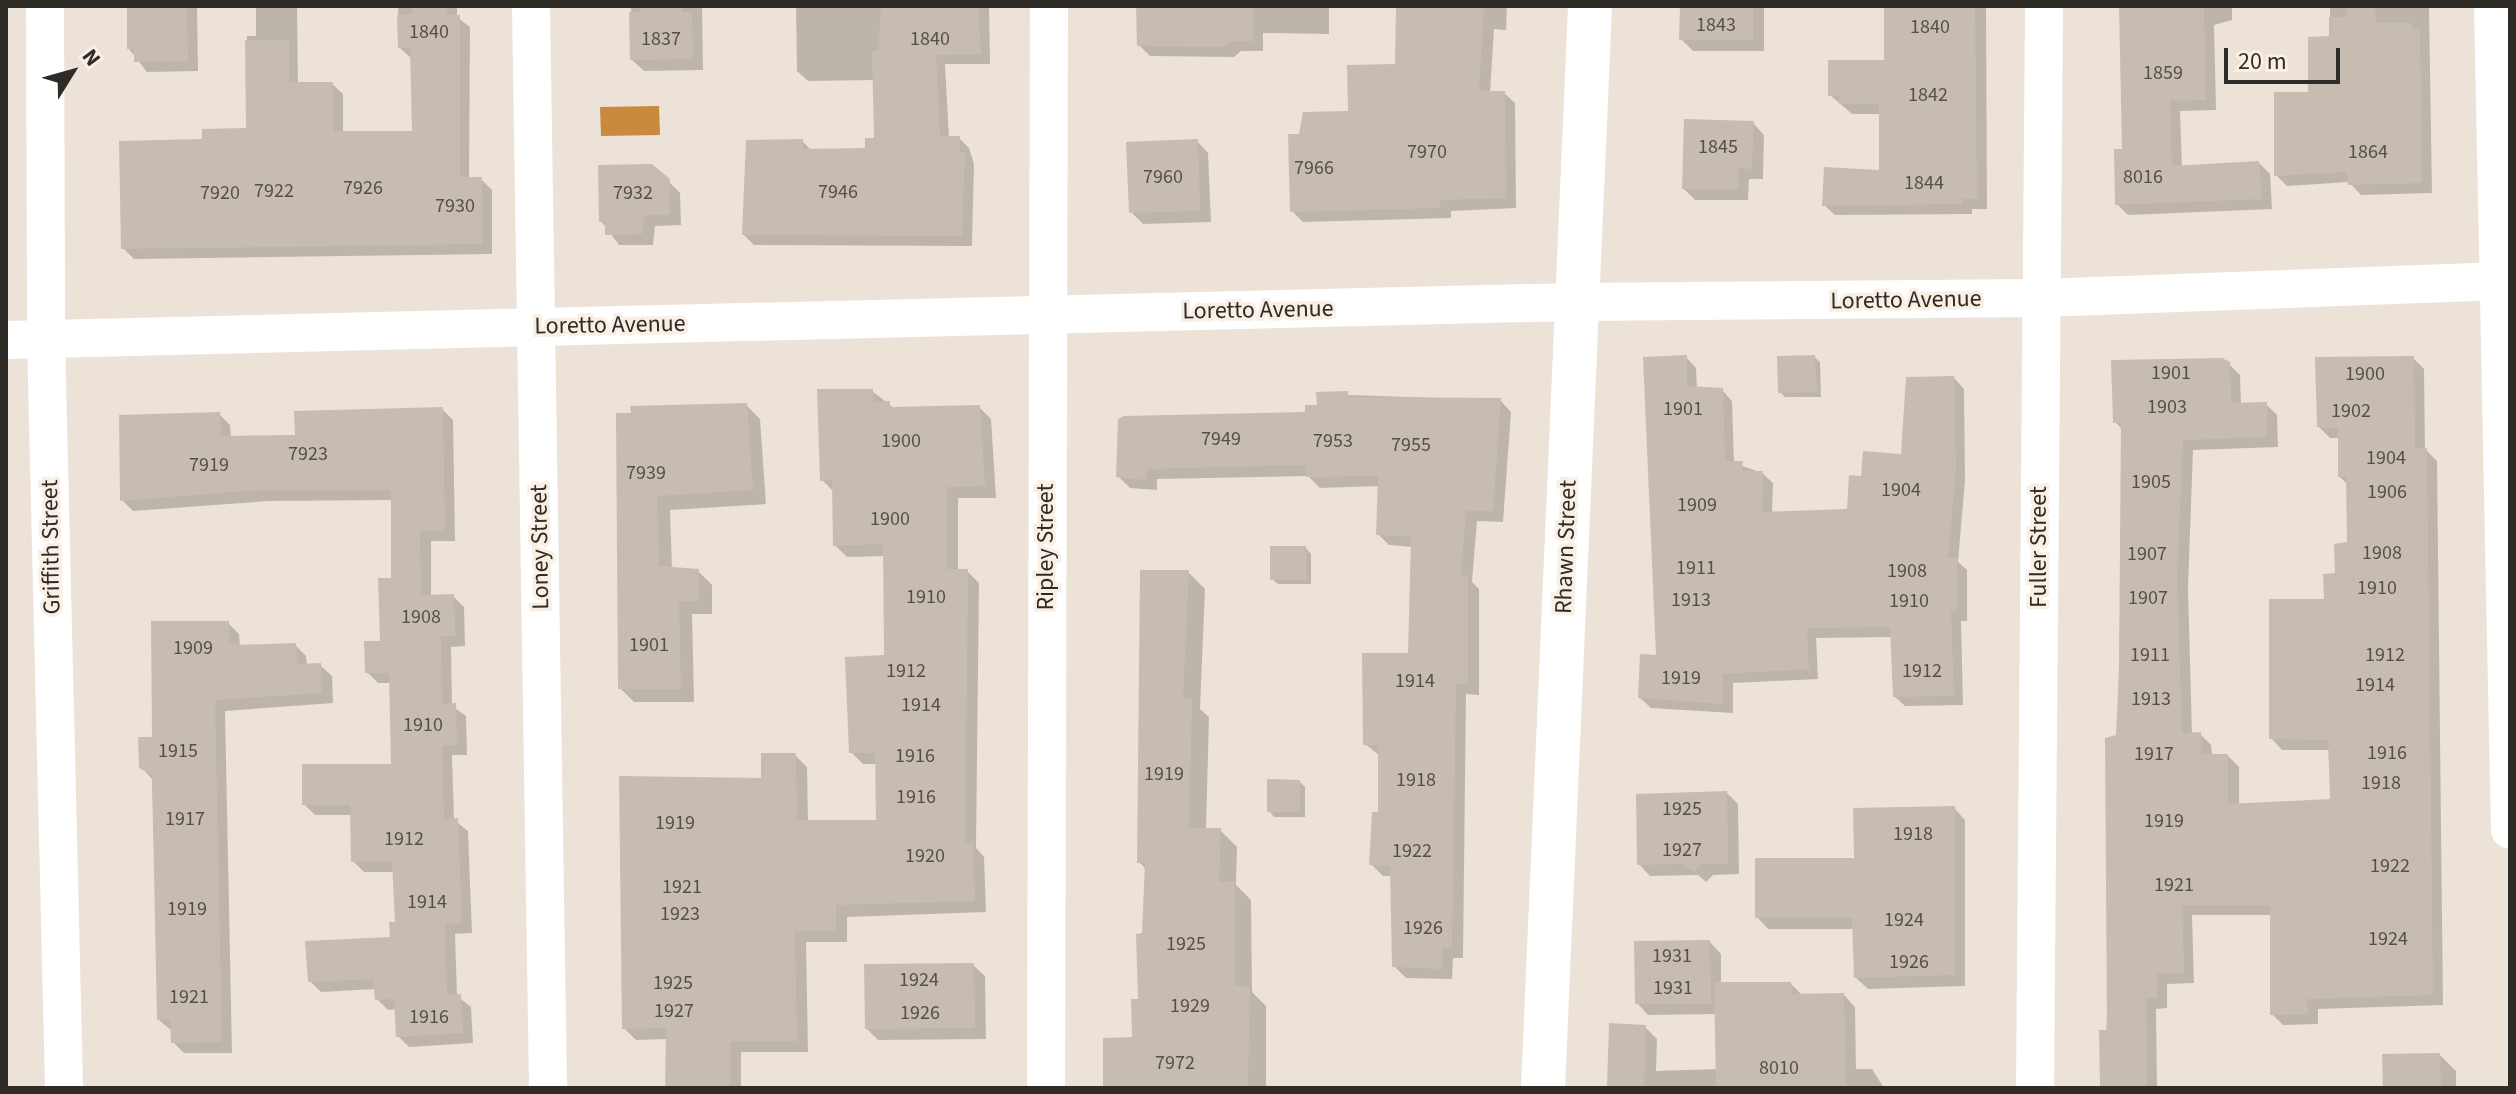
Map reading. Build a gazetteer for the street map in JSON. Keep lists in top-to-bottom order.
{
  "streets": {
    "main road": ["Rhawn Street"],
    "street": [
      "Loretto Avenue",
      "Griffith Street",
      "Loney Street",
      "Ripley Street",
      "Fuller Street"
    ]
  },
  "crossings": [
    ["Loretto Avenue", "Griffith Street"],
    ["Loretto Avenue", "Loney Street"],
    ["Loretto Avenue", "Ripley Street"],
    ["Loretto Avenue", "Rhawn Street"],
    ["Loretto Avenue", "Fuller Street"]
  ],
  "house_numbers": [
    "1843",
    "1840",
    "1840",
    "1837",
    "1840",
    "1859",
    "1842",
    "1845",
    "7970",
    "1864",
    "7966",
    "7960",
    "8016",
    "1844",
    "7926",
    "7922",
    "7946",
    "7920",
    "7932",
    "7930",
    "1901",
    "1900",
    "1903",
    "1901",
    "1902",
    "7949",
    "1900",
    "7953",
    "7955",
    "7923",
    "1904",
    "7919",
    "7939",
    "1905",
    "1904",
    "1906",
    "1909",
    "1900",
    "1908",
    "1907",
    "1911",
    "1908",
    "1910",
    "1910",
    "1907",
    "1913",
    "1910",
    "1908",
    "1901",
    "1909",
    "1911",
    "1912",
    "1912",
    "1912",
    "1919",
    "1914",
    "1914",
    "1913",
    "1914",
    "1910",
    "1915",
    "1916",
    "1917",
    "1916",
    "1919",
    "1918",
    "1918",
    "1916",
    "1925",
    "1917",
    "1919",
    "1919",
    "1918",
    "1912",
    "1927",
    "1922",
    "1920",
    "1922",
    "1921",
    "1921",
    "1914",
    "1919",
    "1923",
    "1924",
    "1926",
    "1924",
    "1925",
    "1931",
    "1926",
    "1924",
    "1925",
    "1931",
    "1921",
    "1929",
    "1927",
    "1926",
    "1916",
    "7972",
    "8010"
  ],
  "scale_bar": "20 m",
  "north": "top right"
}
